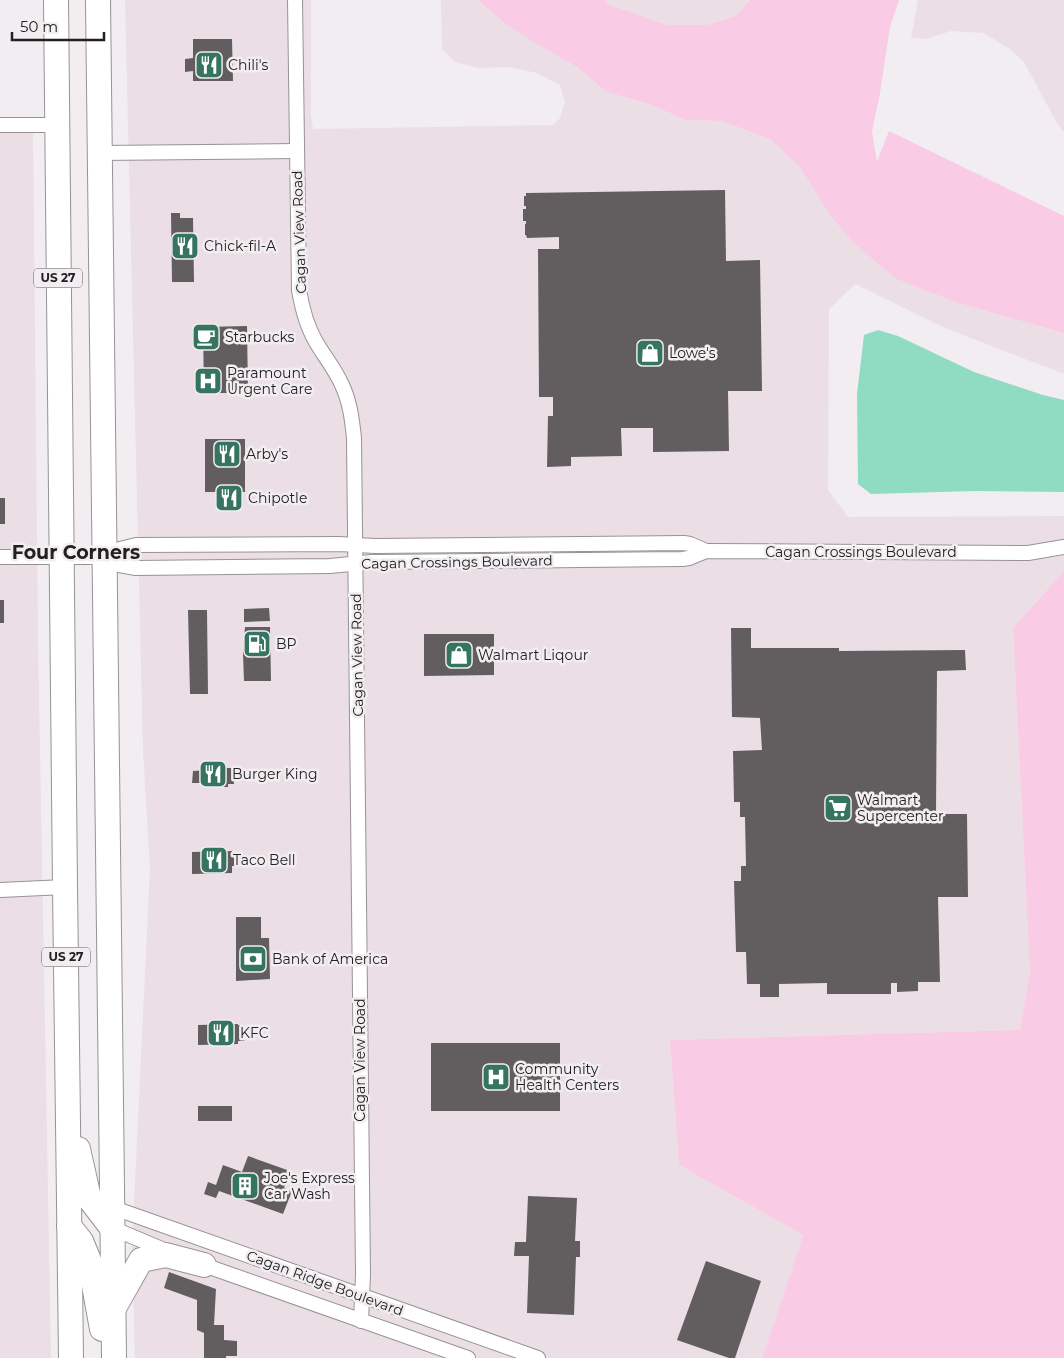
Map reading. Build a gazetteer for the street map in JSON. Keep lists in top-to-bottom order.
{
  "streets": {
    "highway": ["US 27"],
    "street": ["Cagan View Road", "Cagan Crossings Boulevard", "Cagan Ridge Boulevard"]
  },
  "crossings": [
    ["Cagan View Road", "Cagan Crossings Boulevard"],
    ["Cagan View Road", "Cagan Ridge Boulevard"],
    ["US 27", "Cagan Crossings Boulevard"],
    ["US 27", "Cagan Ridge Boulevard"]
  ],
  "districts": ["Four Corners"],
  "places": {
    "restaurant": [
      "Chili's",
      "Chick-fil-A",
      "Arby's",
      "Chipotle",
      "Burger King",
      "Taco Bell",
      "KFC"
    ],
    "cafe": ["Starbucks"],
    "shop": ["Lowe's", "Walmart Liqour"],
    "hospital": ["Paramount Urgent Care", "Community Health Centers"],
    "fuel station": ["BP"],
    "supermarket": ["Walmart Supercenter"],
    "bank": ["Bank of America"],
    "building": ["Joe's Express Car Wash"]
  },
  "scale_bar": "50 m"
}
